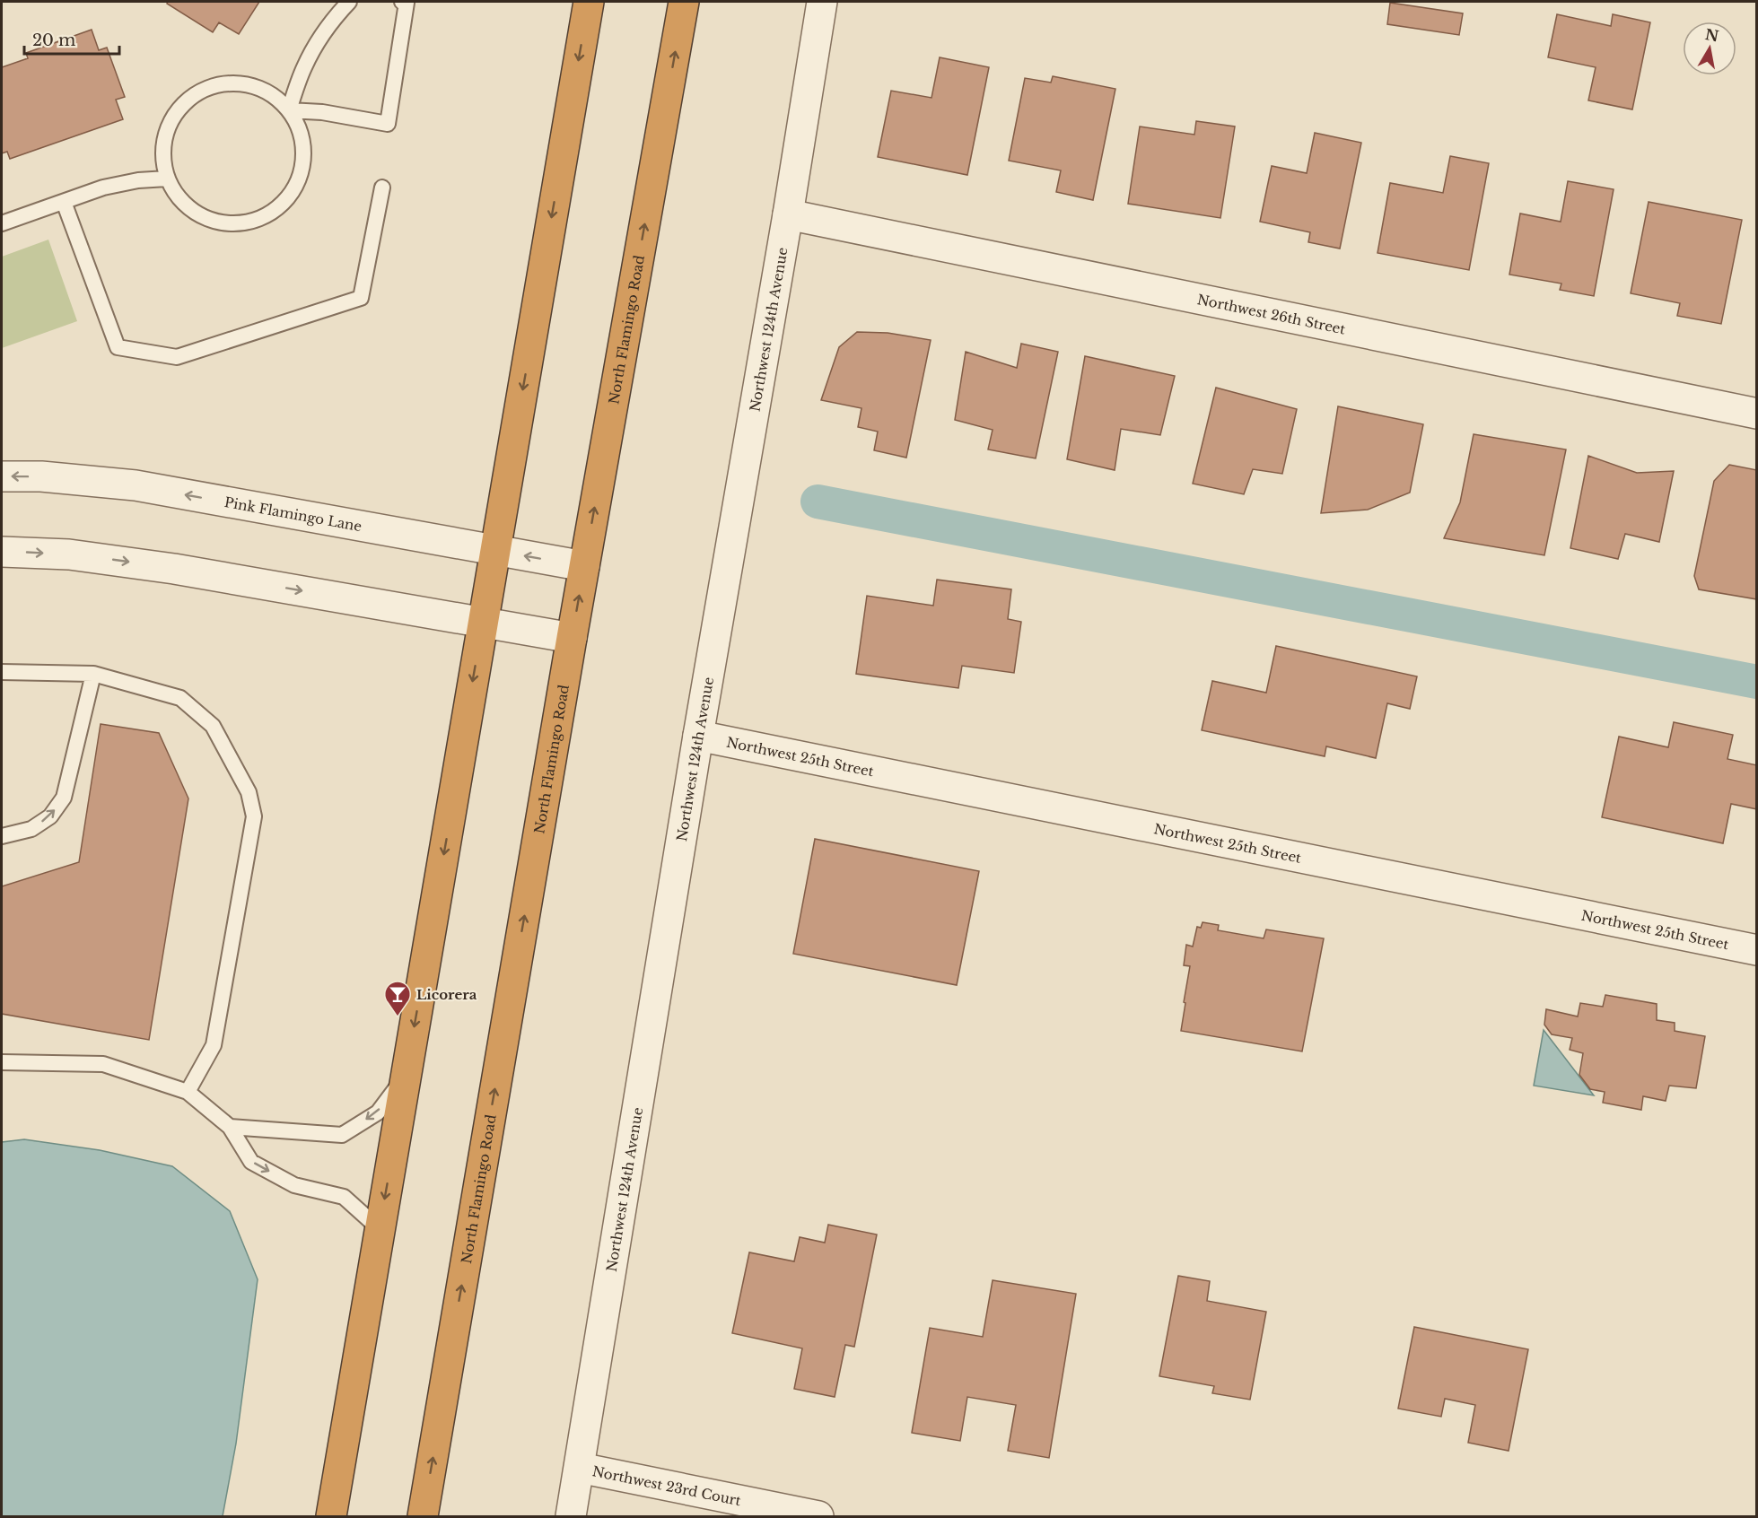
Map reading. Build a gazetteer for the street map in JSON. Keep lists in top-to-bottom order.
{
  "streets": {
    "highway": ["North Flamingo Road"],
    "street": [
      "Northwest 26th Street",
      "Northwest 124th Avenue",
      "Pink Flamingo Lane",
      "Northwest 25th Street",
      "Northwest 23rd Court"
    ]
  },
  "crossings": [
    ["Northwest 26th Street", "Northwest 124th Avenue"],
    ["North Flamingo Road", "Pink Flamingo Lane"],
    ["Northwest 124th Avenue", "Northwest 25th Street"],
    ["Northwest 124th Avenue", "Northwest 23rd Court"]
  ],
  "places": {
    "bar": ["Licorera"]
  },
  "scale_bar": "20 m",
  "north": "top"
}
